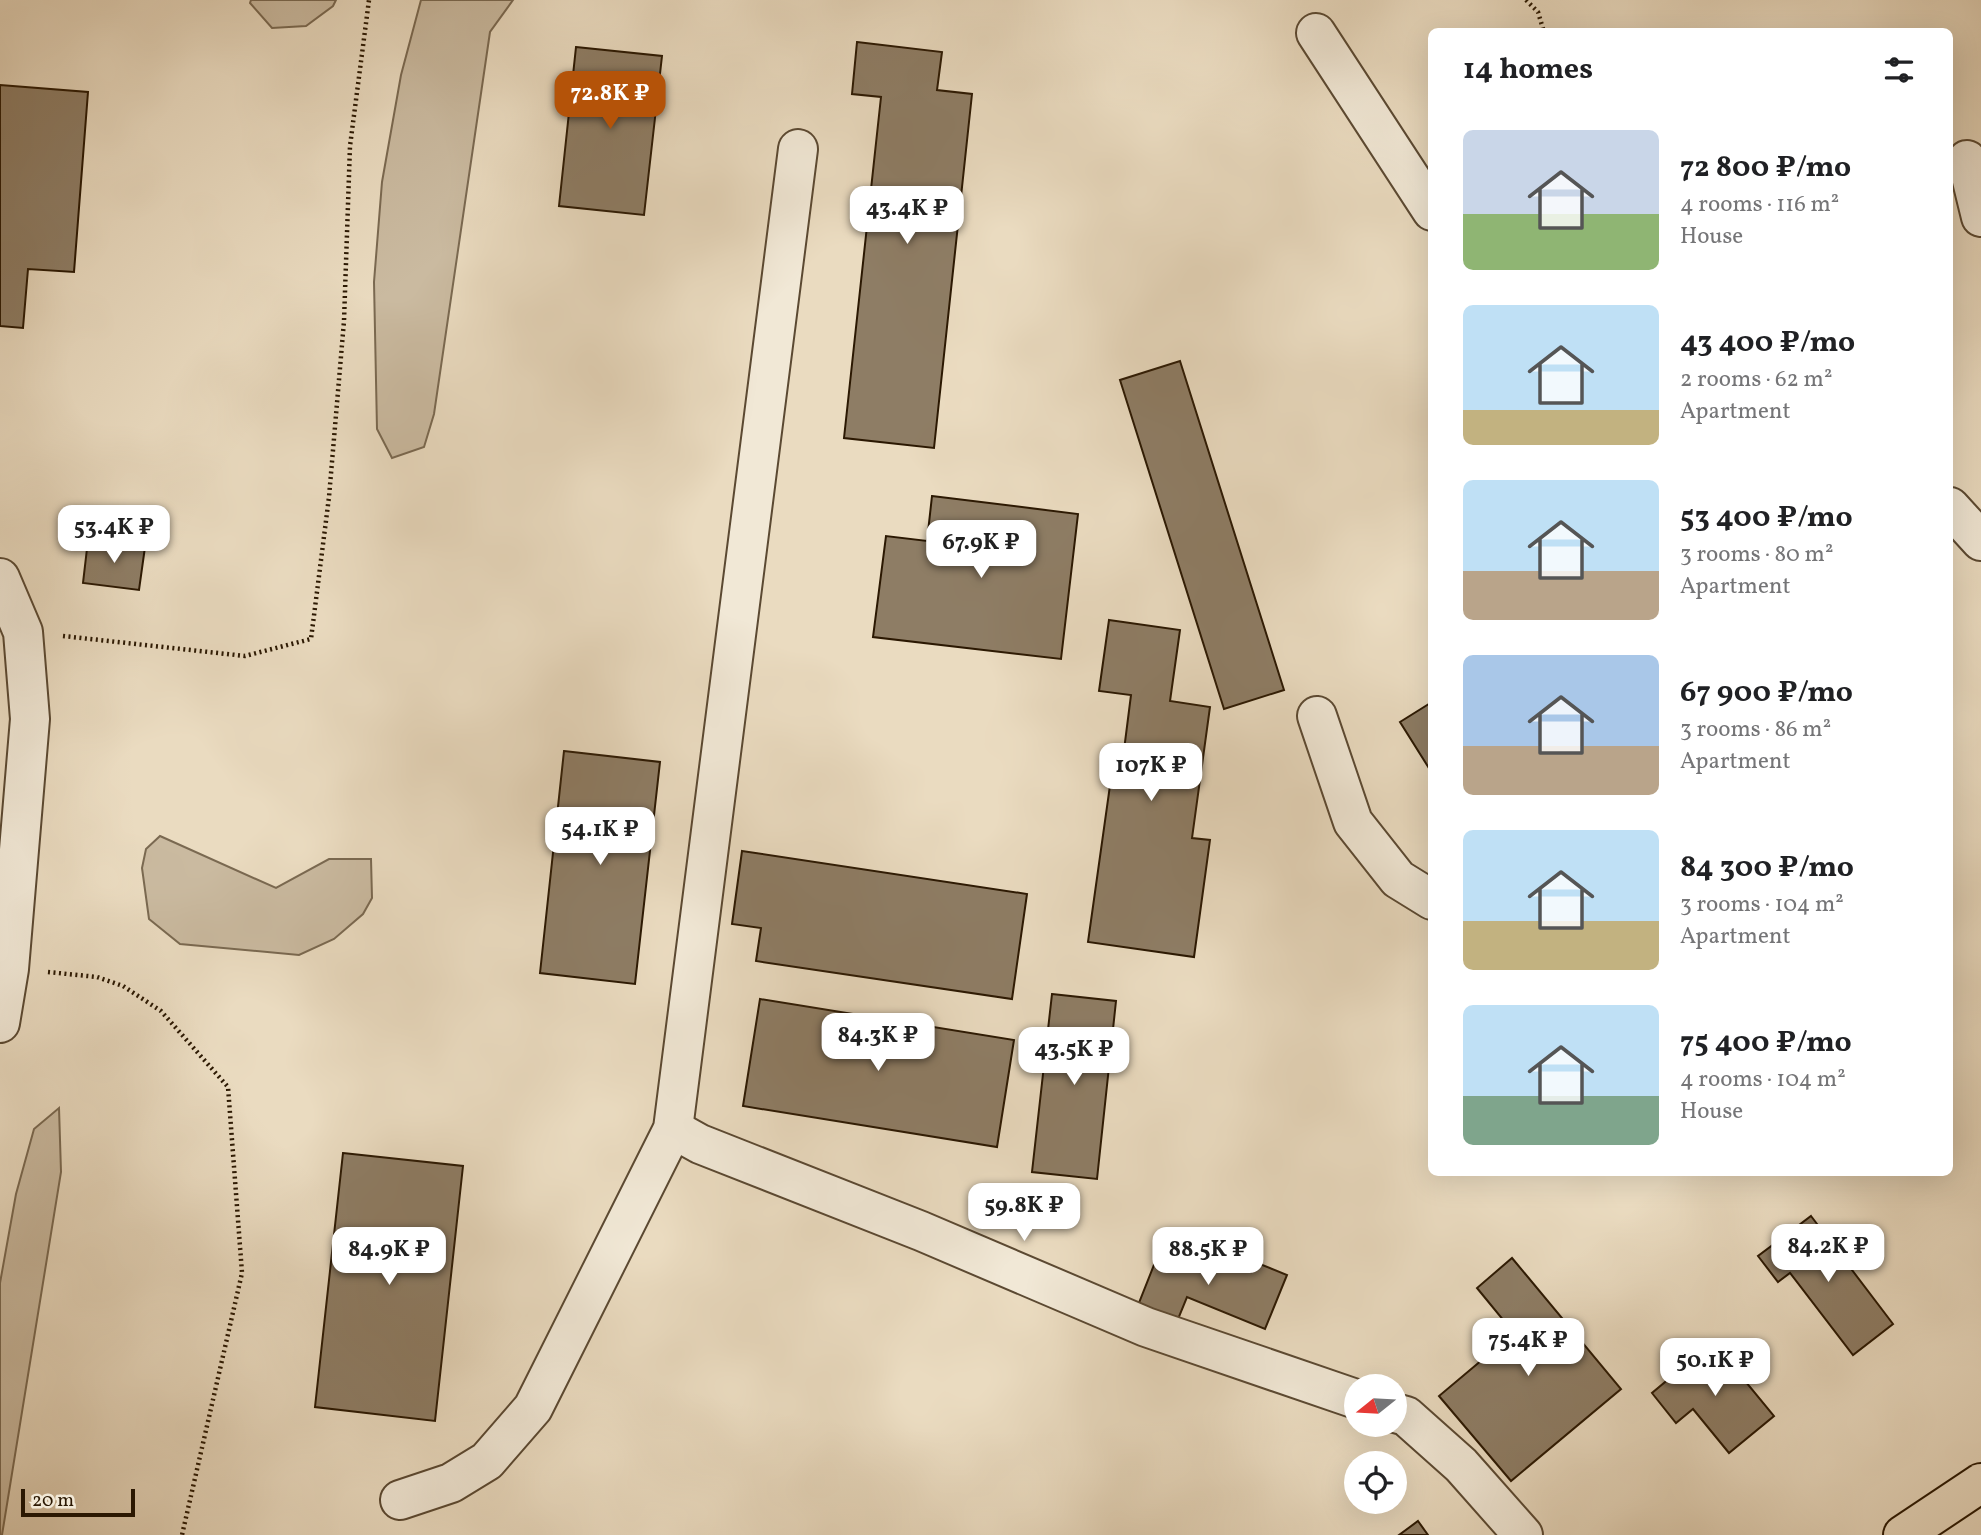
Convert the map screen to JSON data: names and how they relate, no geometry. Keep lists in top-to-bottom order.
{
  "scale_bar": "20 m",
  "north": "left",
  "page": {
    "heading": "14 homes",
    "price": [
      "72.8K ₽",
      "43.4K ₽",
      "53.4K ₽",
      "67.9K ₽",
      "107K ₽",
      "54.1K ₽",
      "84.3K ₽",
      "43.5K ₽",
      "59.8K ₽",
      "84.2K ₽",
      "84.9K ₽",
      "88.5K ₽",
      "75.4K ₽",
      "50.1K ₽"
    ],
    "list": [
      {
        "name": "72 800 ₽/mo",
        "note": "4 rooms · 116 m² · House"
      },
      {
        "name": "43 400 ₽/mo",
        "note": "2 rooms · 62 m² · Apartment"
      },
      {
        "name": "53 400 ₽/mo",
        "note": "3 rooms · 80 m² · Apartment"
      },
      {
        "name": "67 900 ₽/mo",
        "note": "3 rooms · 86 m² · Apartment"
      },
      {
        "name": "84 300 ₽/mo",
        "note": "3 rooms · 104 m² · Apartment"
      },
      {
        "name": "75 400 ₽/mo",
        "note": "4 rooms · 104 m² · House"
      }
    ],
    "scale": "20 m"
  }
}
